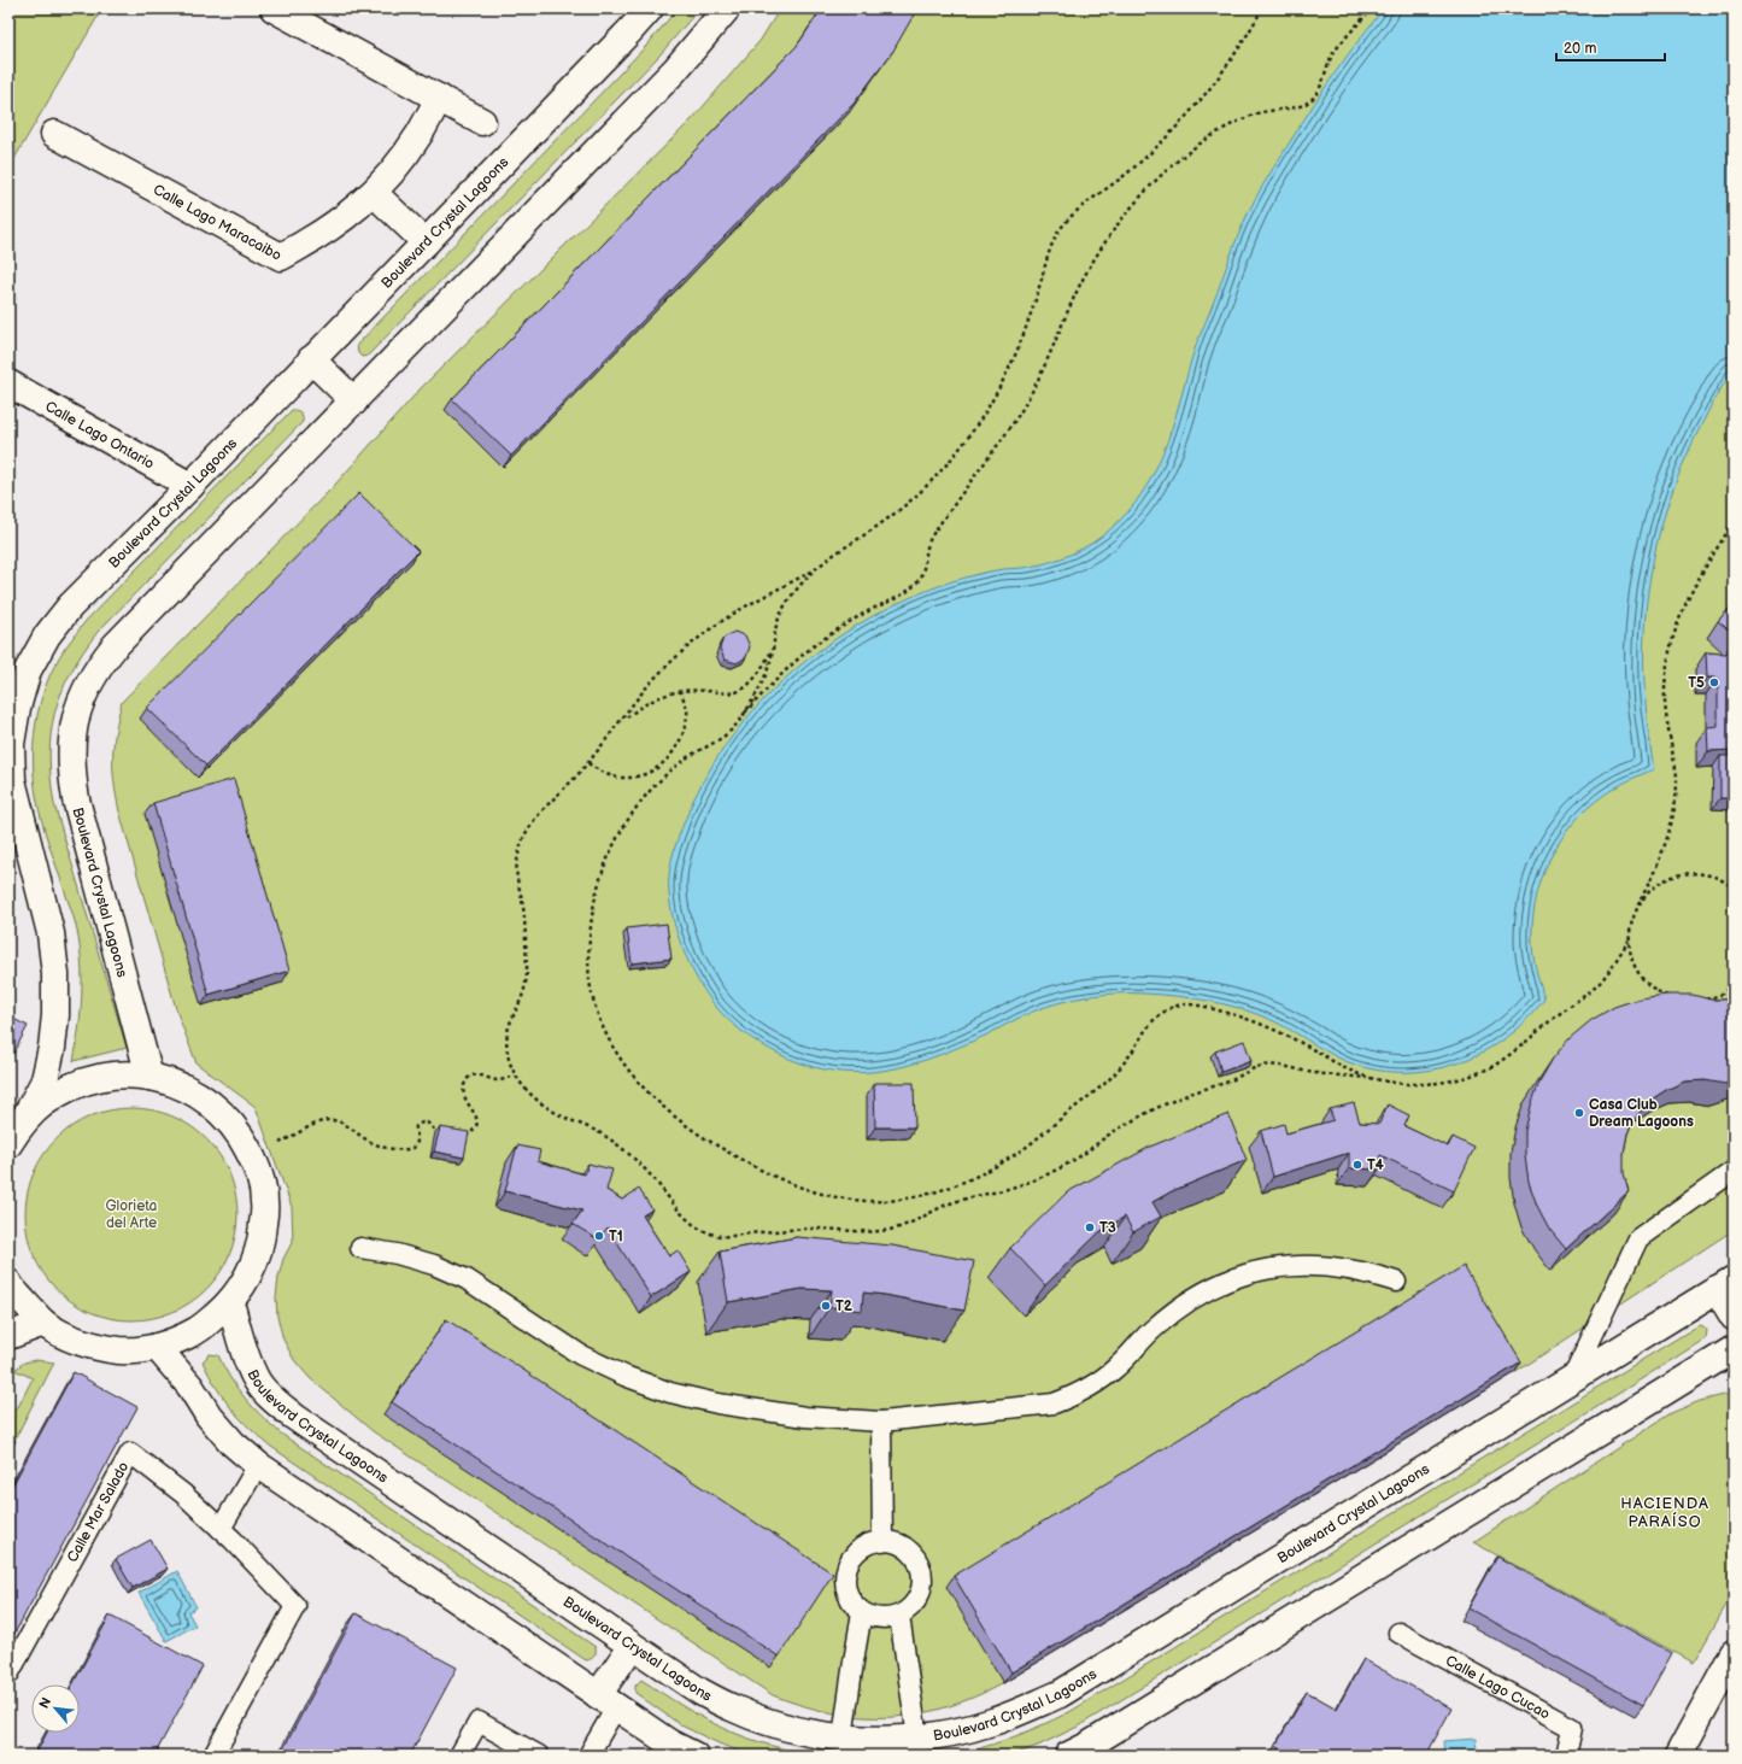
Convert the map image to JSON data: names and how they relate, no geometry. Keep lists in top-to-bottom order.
{
  "streets": {
    "street": ["Calle Lago Maracaibo", "Boulevard Crystal Lagoons", "Calle Lago Ontario"],
    "lane": ["Calle Mar Salado", "Calle Lago Cucao"]
  },
  "crossings": [
    ["Boulevard Crystal Lagoons", "Calle Lago Ontario"]
  ],
  "districts": ["HACIENDA PARAÍSO"],
  "parks": ["Glorieta del Arte"],
  "places": [
    "T5",
    "Casa Club Dream Lagoons",
    "T4",
    "T3",
    "T1",
    "T2"
  ],
  "scale_bar": "20 m",
  "north": "top left"
}
